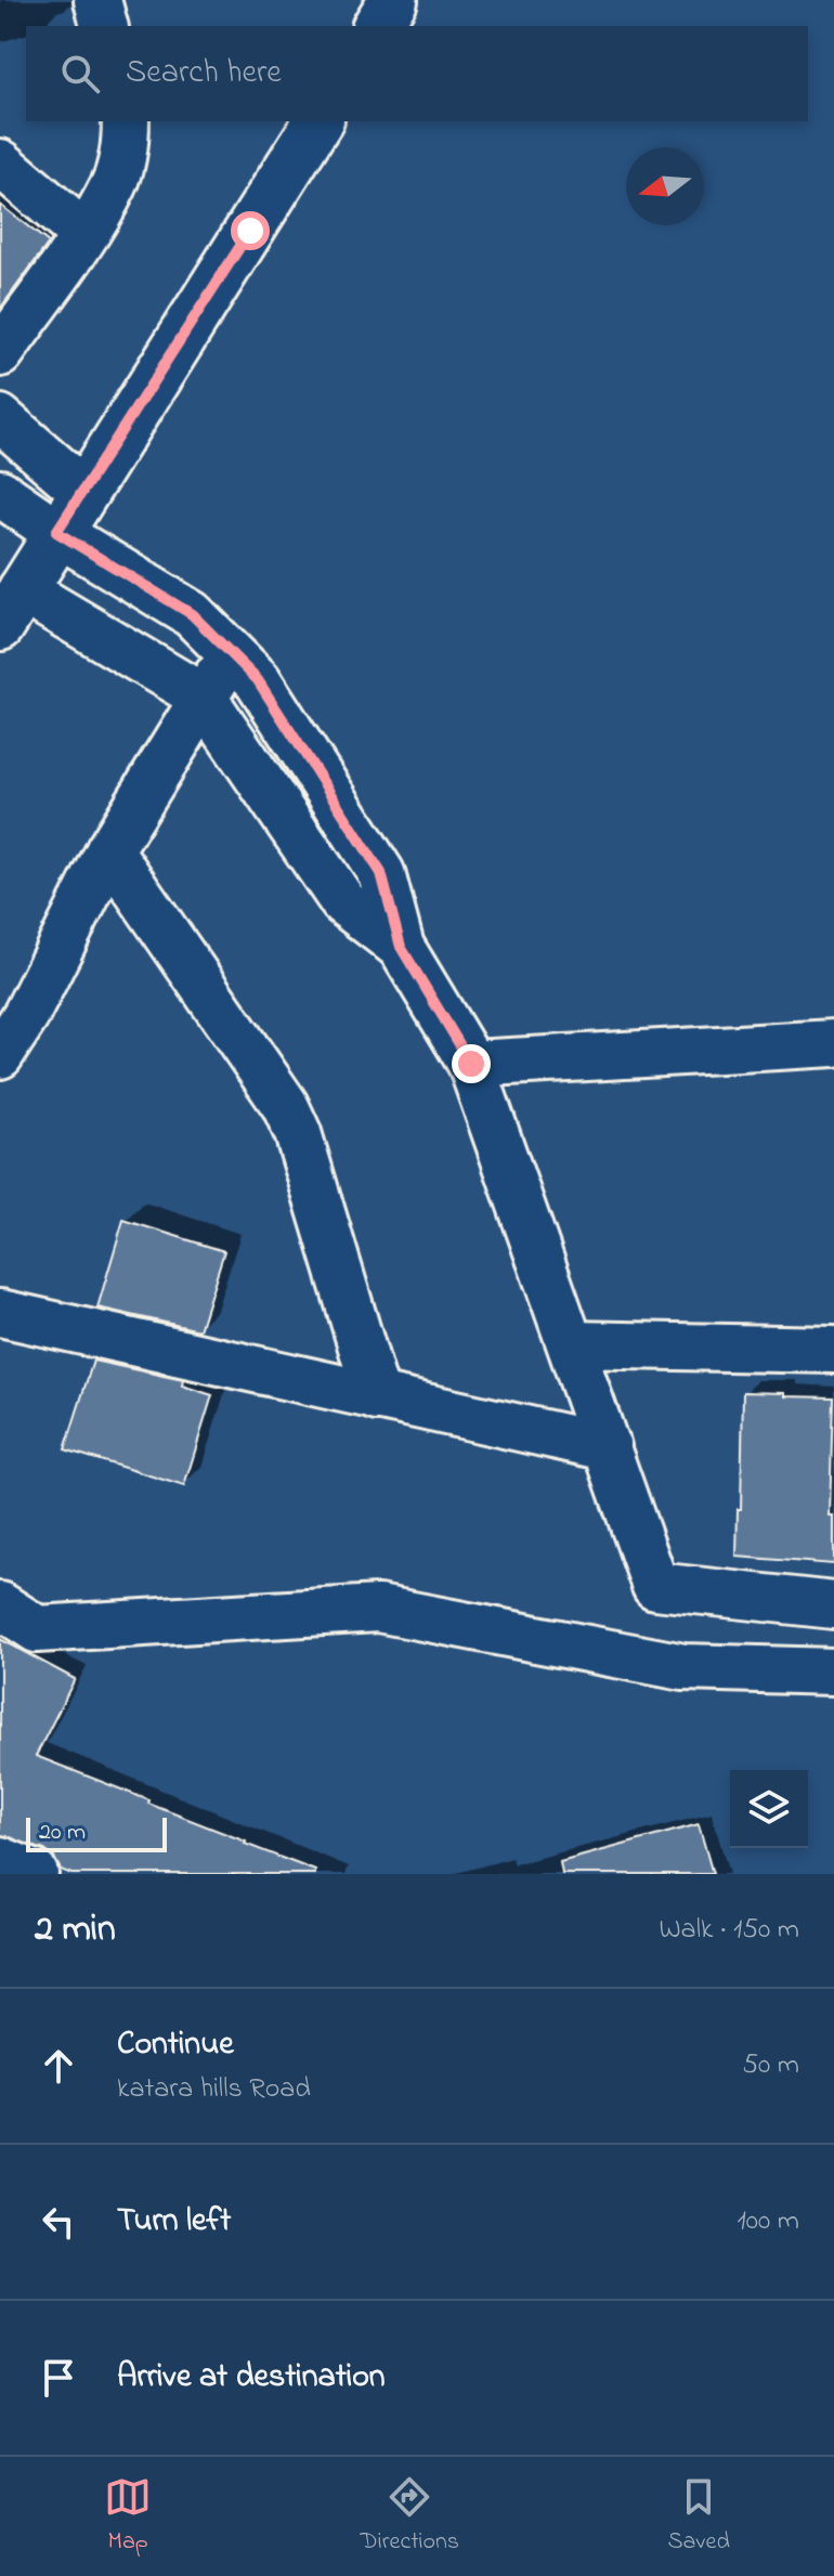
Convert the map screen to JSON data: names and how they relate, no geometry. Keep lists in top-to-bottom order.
{
  "scale_bar": "20 m",
  "north": "left",
  "page": {
    "search": "Search here",
    "scale": "20 m",
    "heading": ["2 min", "Walk · 150 m"],
    "list": [
      ["Continue", "katara hills Road", "50 m"],
      ["Turn left", "100 m"],
      "Arrive at destination"
    ],
    "nav": ["Map", "Directions", "Saved"]
  }
}
